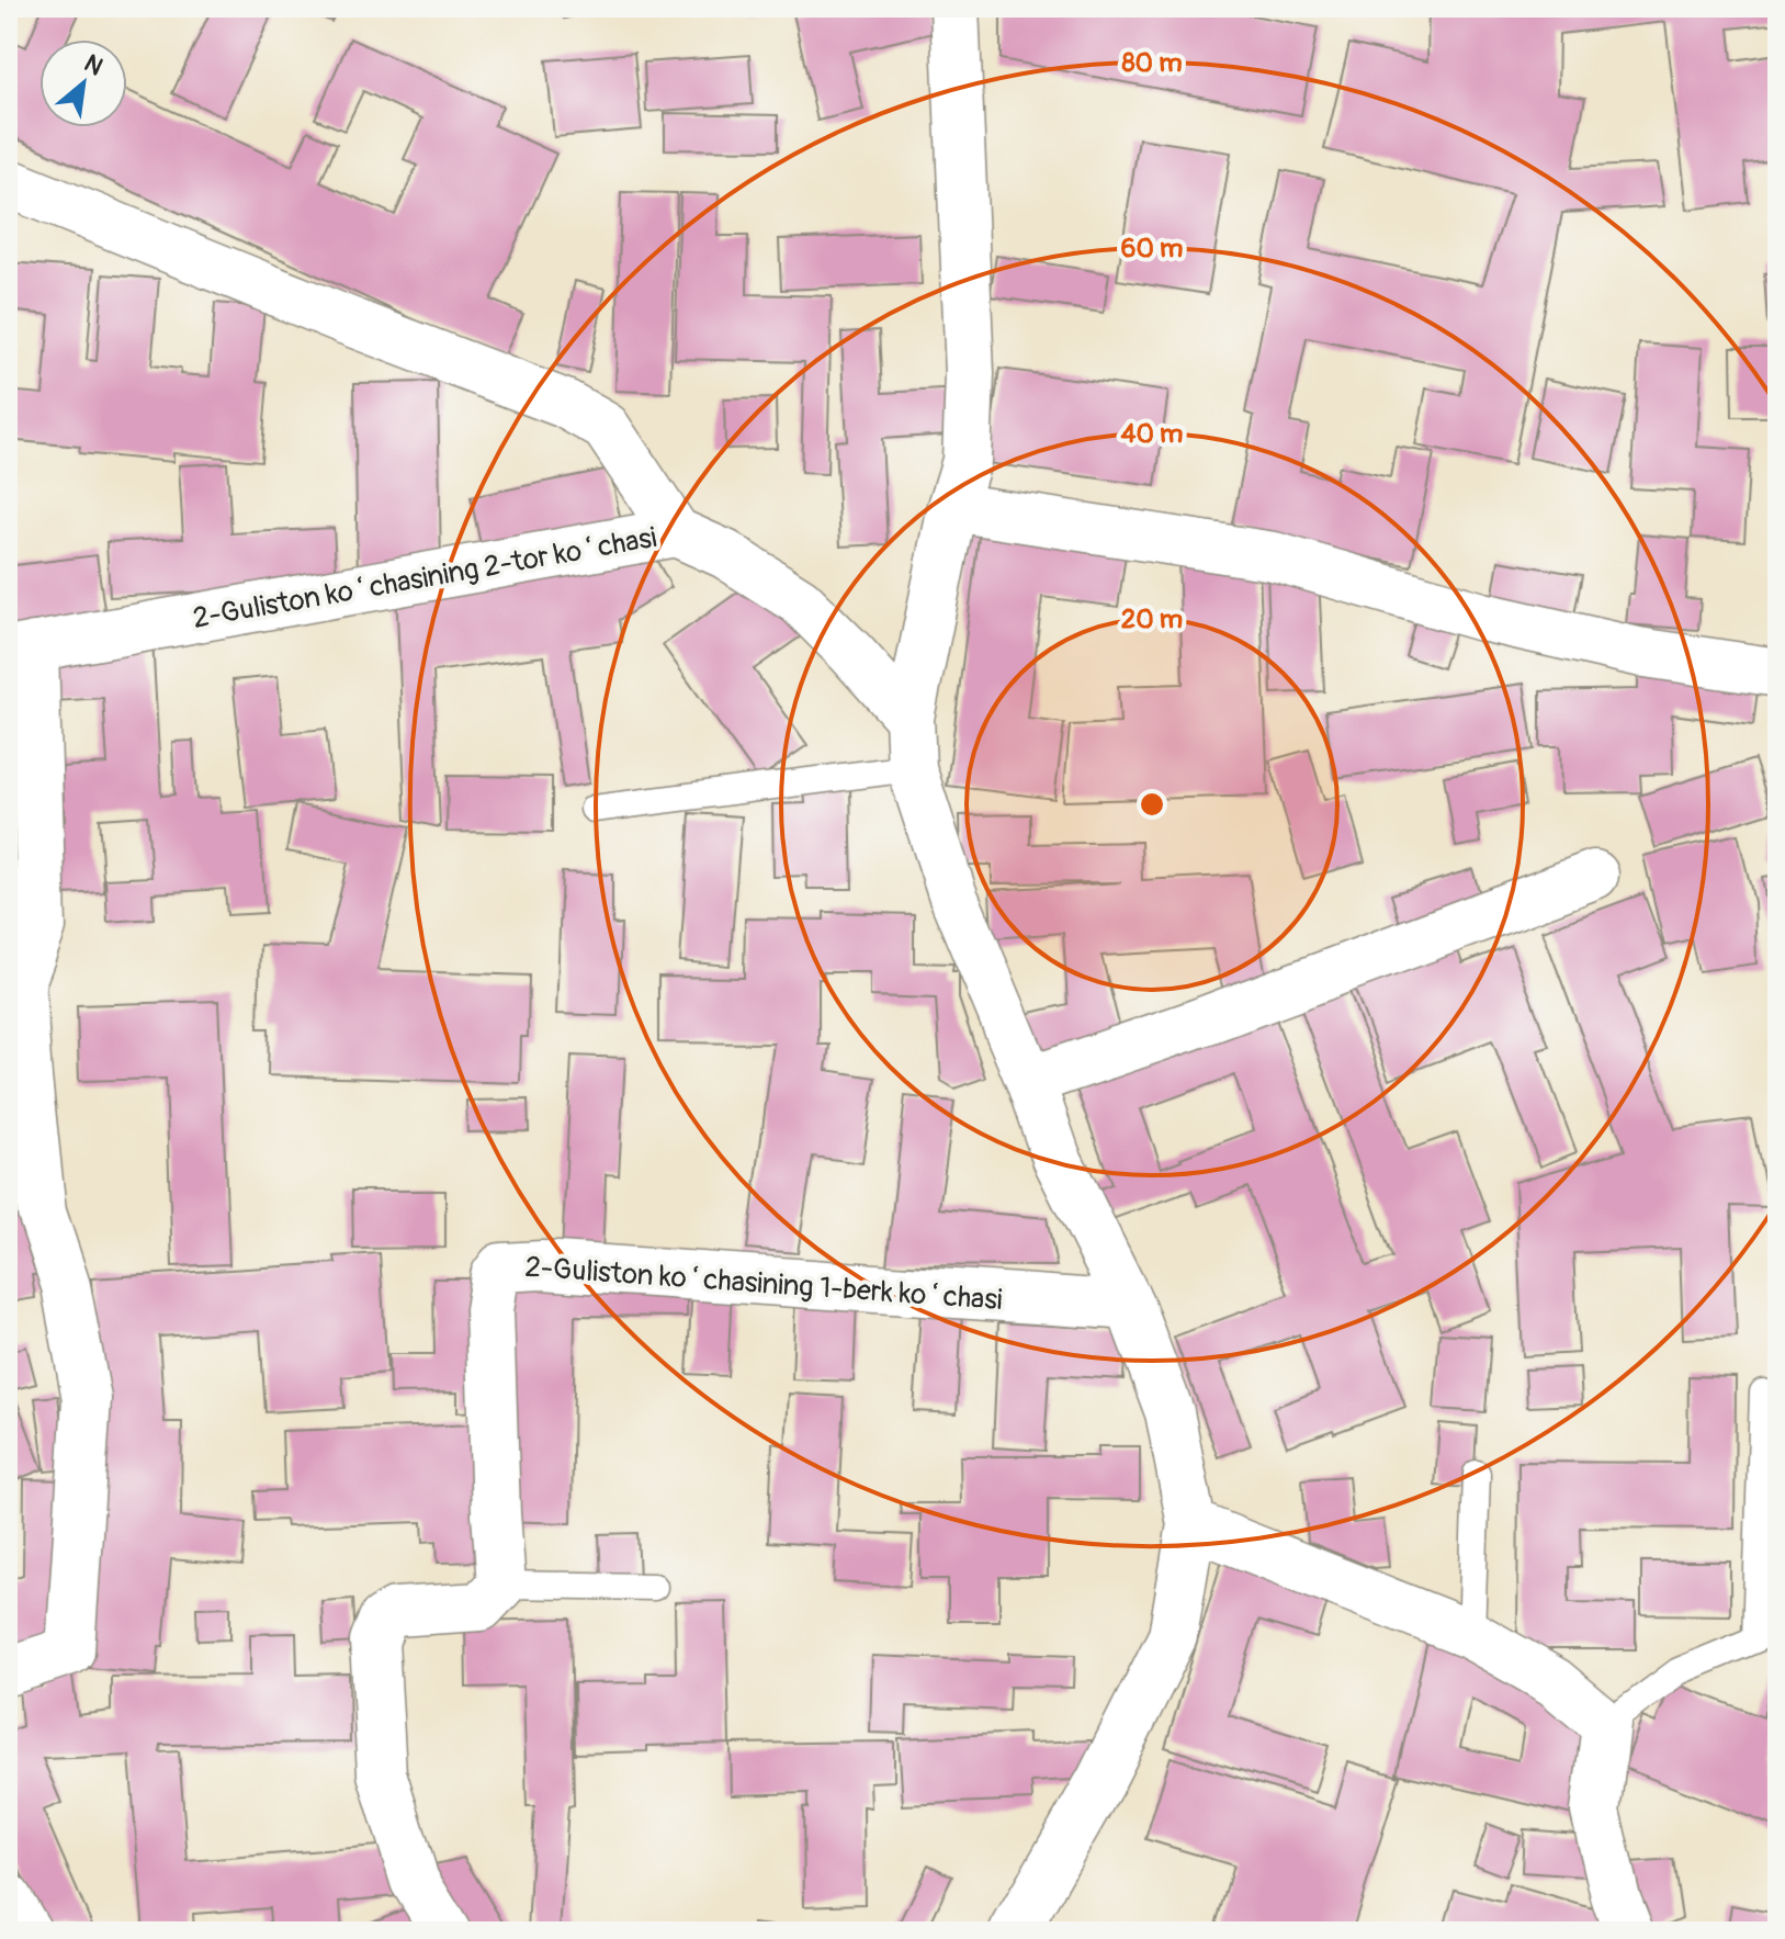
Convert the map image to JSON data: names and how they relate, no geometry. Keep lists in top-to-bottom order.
{
  "streets": {
    "street": ["2-Guliston koʻchasining 2-tor koʻchasi", "2-Guliston koʻchasining 1-berk koʻchasi"]
  },
  "north": "top right",
  "rings": [
    "80 m",
    "60 m",
    "40 m",
    "20 m"
  ]
}
